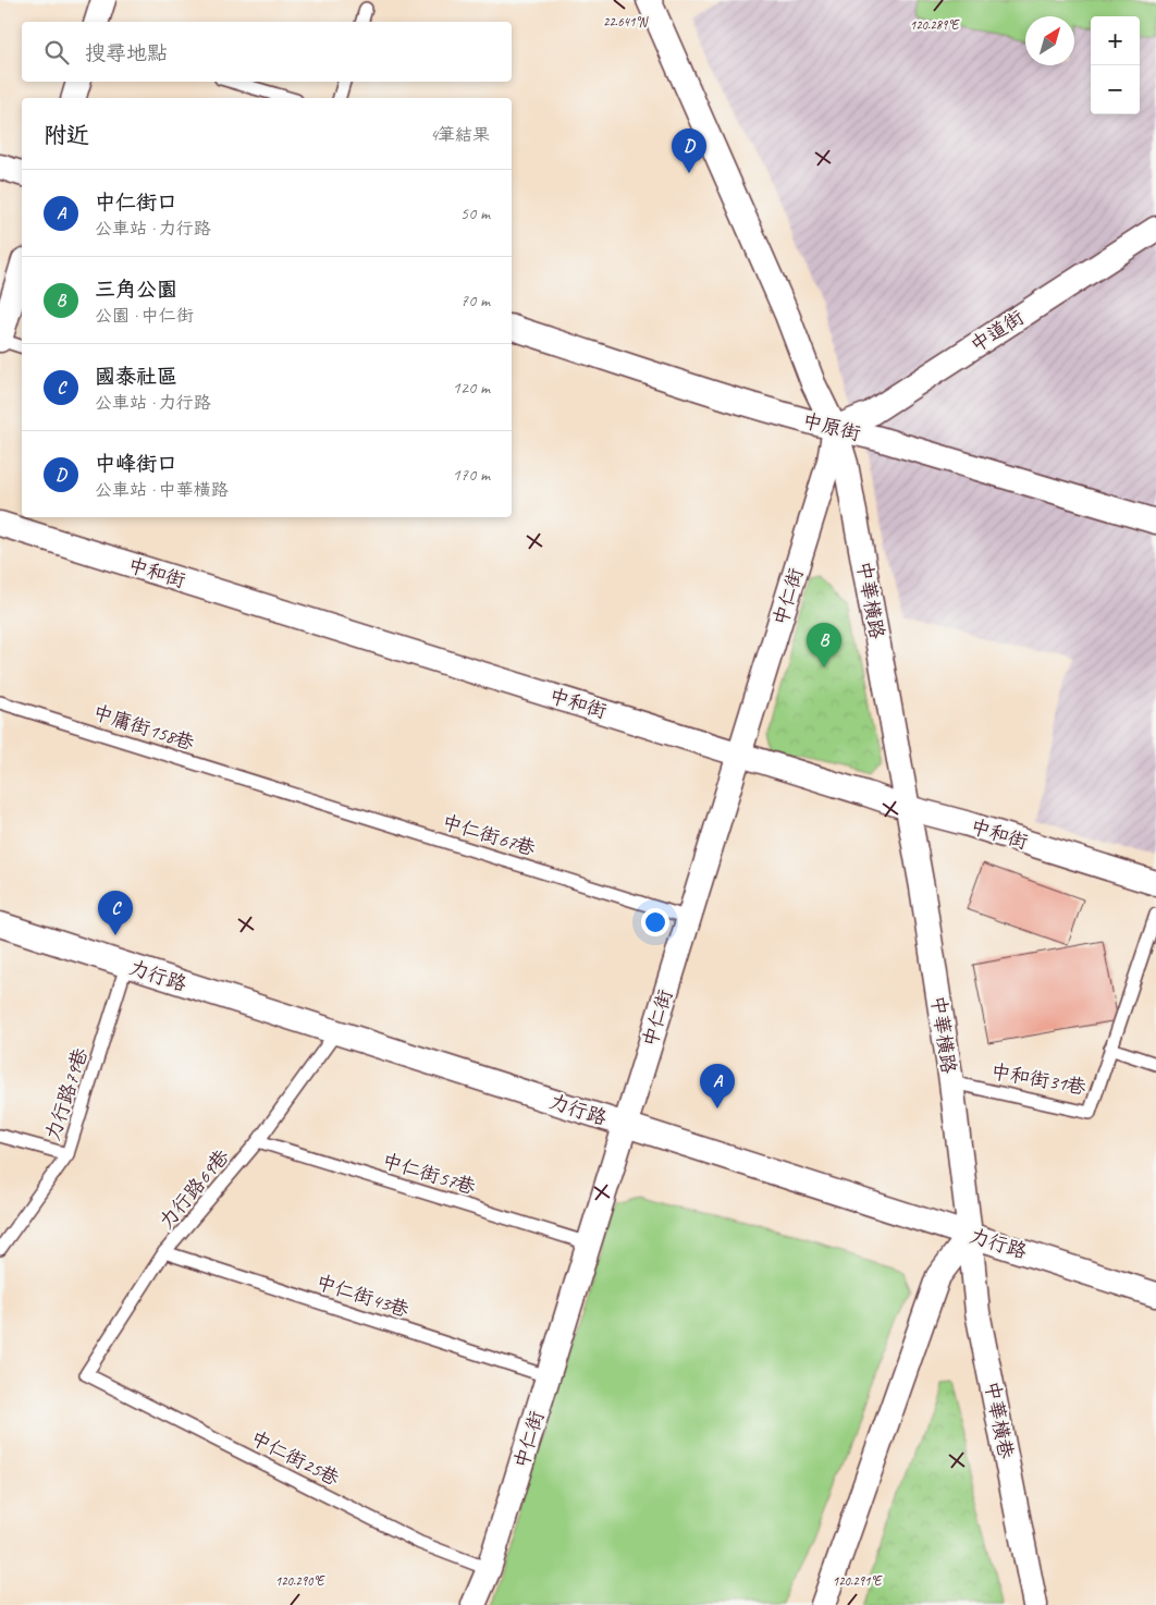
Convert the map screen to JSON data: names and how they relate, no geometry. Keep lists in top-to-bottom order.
{
  "streets": {
    "street": [
      "中道街",
      "中原街",
      "中和街",
      "中仁街",
      "中華橫路",
      "力行路",
      "中華橫巷"
    ],
    "lane": [
      "中庸街158巷",
      "中仁街67巷",
      "中和街31巷",
      "力行路79巷",
      "中仁街57巷",
      "力行路69巷",
      "中仁街43巷",
      "中仁街25巷"
    ]
  },
  "crossings": [
    ["中道街", "中原街"],
    ["中道街", "中仁街"],
    ["中道街", "中華橫路"],
    ["中原街", "中仁街"],
    ["中原街", "中華橫路"],
    ["中和街", "中仁街"],
    ["中和街", "中華橫路"],
    ["中仁街", "中華橫路"],
    ["中仁街", "中仁街67巷"],
    ["中仁街", "力行路"],
    ["中仁街", "中仁街57巷"],
    ["中仁街", "中仁街43巷"],
    ["中仁街", "中仁街25巷"],
    ["中華橫路", "力行路"],
    ["中華橫路", "中和街31巷"],
    ["中華橫路", "中華橫巷"],
    ["中庸街158巷", "中仁街67巷"],
    ["力行路", "力行路79巷"],
    ["力行路", "力行路69巷"],
    ["力行路", "中華橫巷"],
    ["中仁街57巷", "力行路69巷"],
    ["力行路69巷", "中仁街43巷"],
    ["力行路69巷", "中仁街25巷"]
  ],
  "north": "top right",
  "page": {
    "map_buttons": ["+", "−"],
    "search": "搜尋地點",
    "heading": ["附近", "4筆結果"],
    "pins": [
      "D",
      "B",
      "C",
      "A"
    ],
    "list": [
      {
        "mark": "A",
        "name": "中仁街口",
        "note": "公車站 · 力行路",
        "value": "50 m"
      },
      {
        "mark": "B",
        "name": "三角公園",
        "note": "公園 · 中仁街",
        "value": "70 m"
      },
      {
        "mark": "C",
        "name": "國泰社區",
        "note": "公車站 · 力行路",
        "value": "120 m"
      },
      {
        "mark": "D",
        "name": "中峰街口",
        "note": "公車站 · 中華橫路",
        "value": "170 m"
      }
    ]
  },
  "coordinates": [
    "22.641°N",
    "120.289°E",
    "120.290°E",
    "120.291°E"
  ]
}
